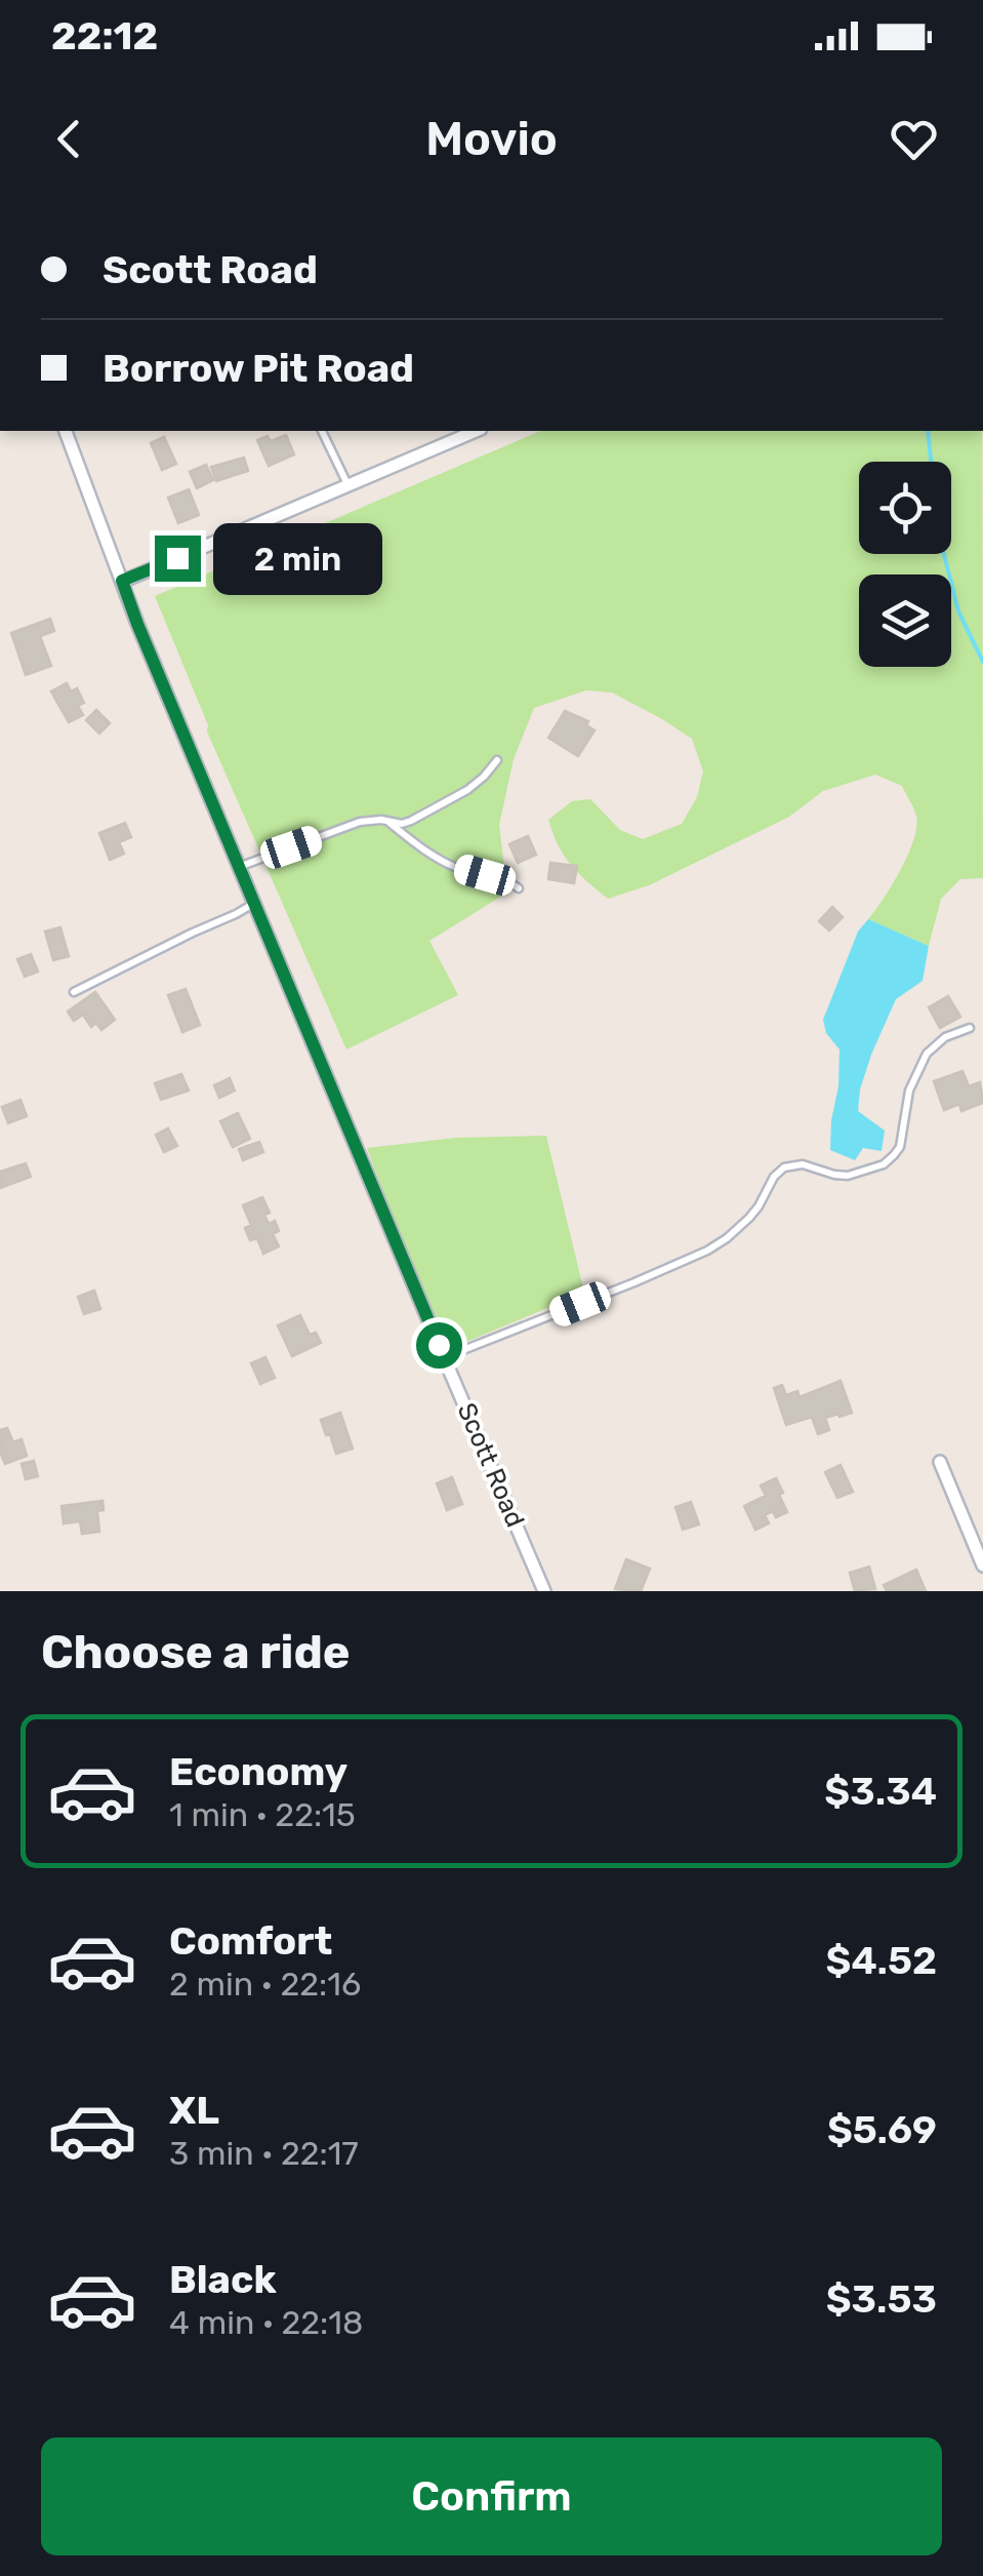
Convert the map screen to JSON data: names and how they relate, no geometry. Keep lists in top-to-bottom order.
{
  "streets": {
    "street": ["Scott Road"]
  },
  "page": {
    "status": "22:12",
    "header": "Movio",
    "banner": ["Scott Road", "Borrow Pit Road"],
    "bubble": "2 min",
    "heading": "Choose a ride",
    "list": [
      {
        "name": "Economy",
        "note": "1 min · 22:15",
        "value": "$3.34"
      },
      {
        "name": "Comfort",
        "note": "2 min · 22:16",
        "value": "$4.52"
      },
      {
        "name": "XL",
        "note": "3 min · 22:17",
        "value": "$5.69"
      },
      {
        "name": "Black",
        "note": "4 min · 22:18",
        "value": "$3.53"
      }
    ],
    "buttons": "Confirm"
  }
}
